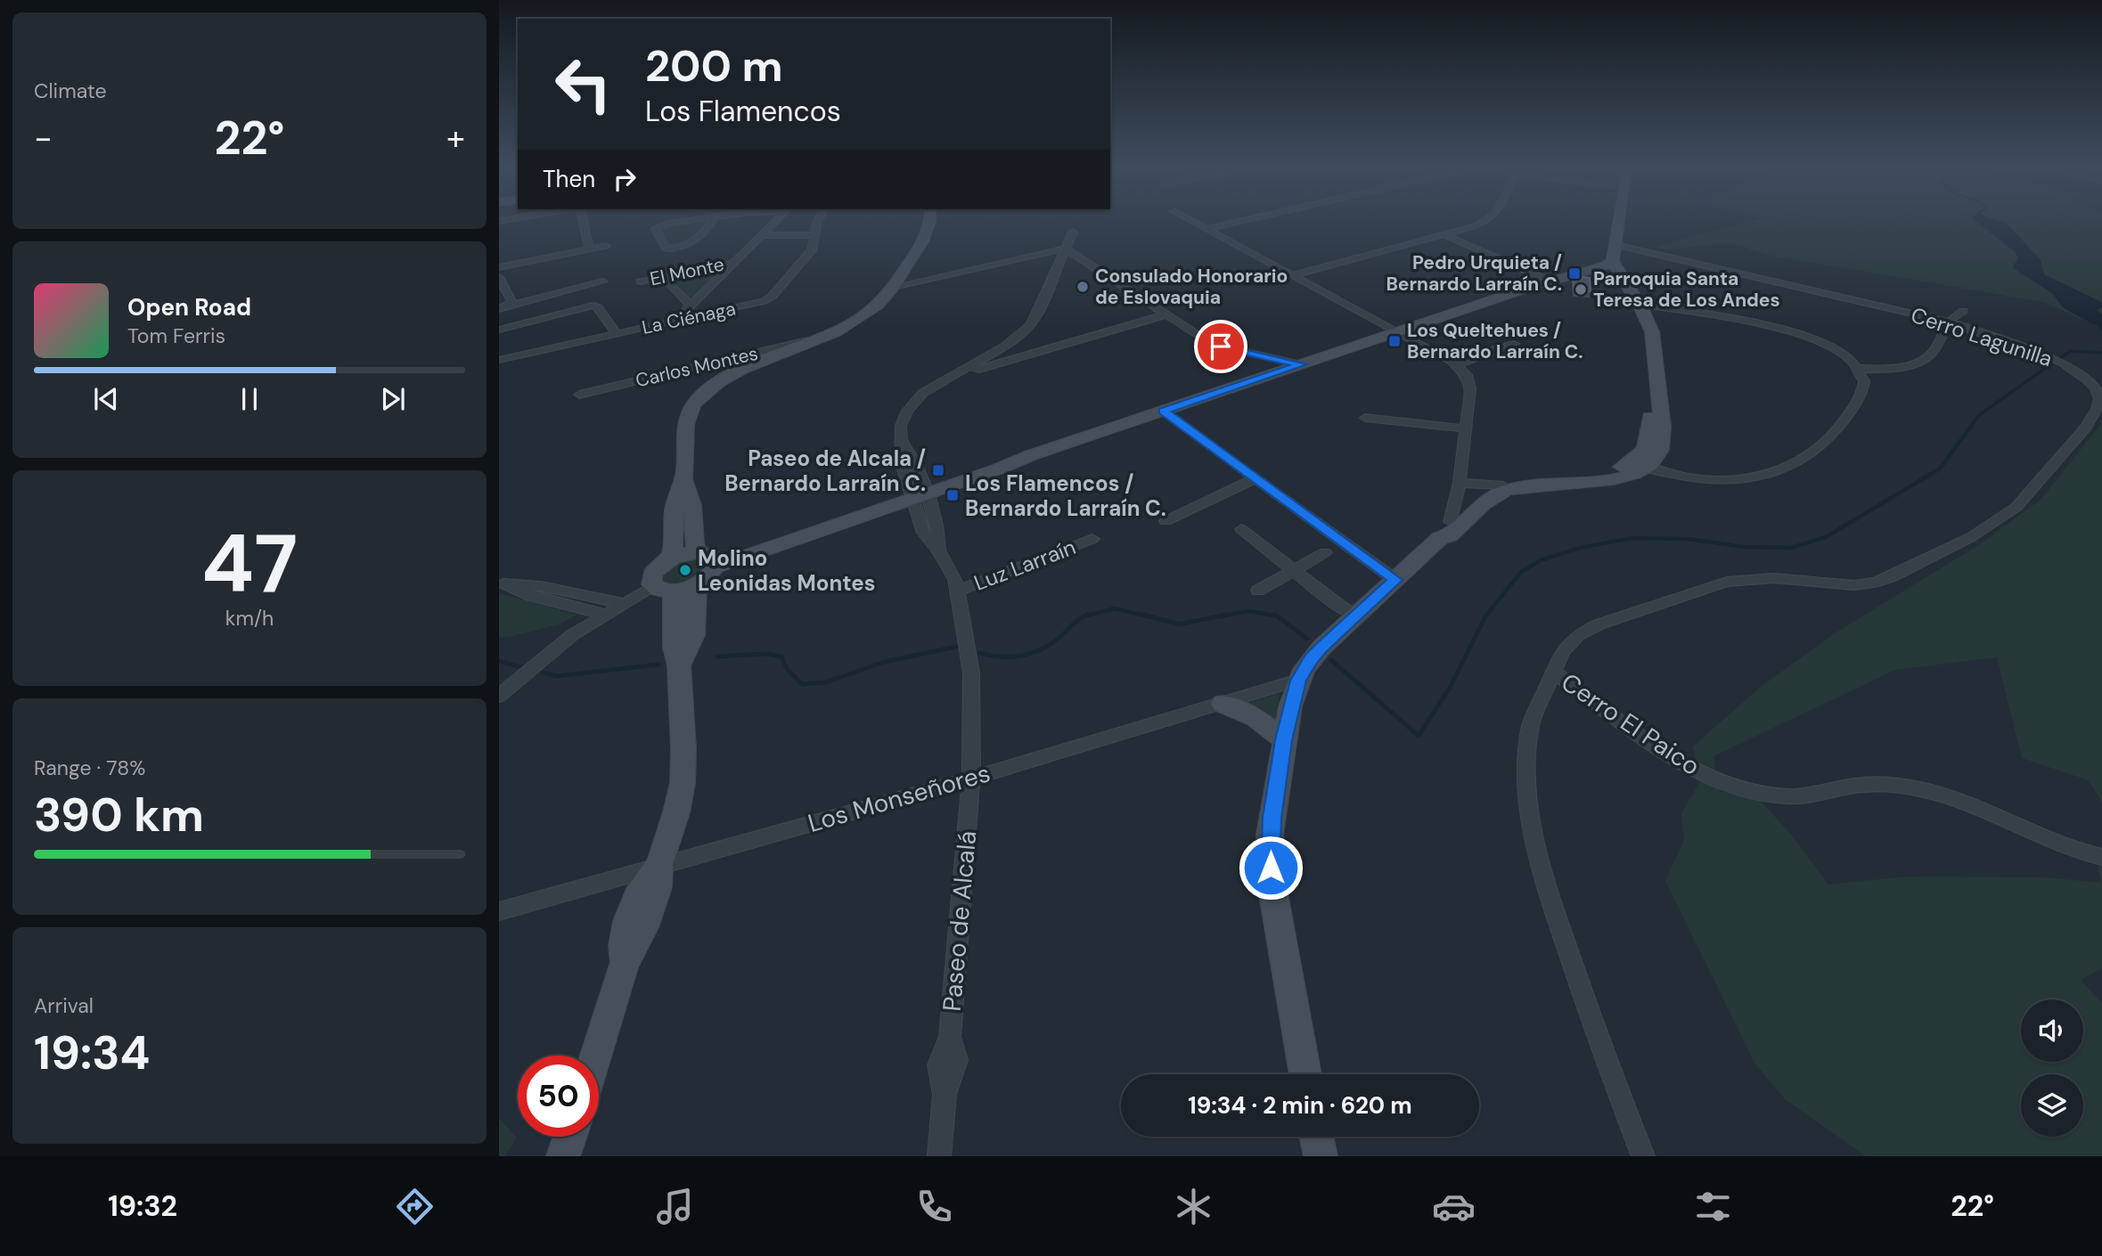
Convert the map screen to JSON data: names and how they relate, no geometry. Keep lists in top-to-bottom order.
{
  "streets": {
    "street": [
      "El Monte",
      "La Ciénaga",
      "Cerro Lagunilla",
      "Carlos Montes",
      "Luz Larraín",
      "Cerro El Paico",
      "Los Monseñores",
      "Paseo de Alcalá"
    ]
  },
  "crossings": [
    ["Cerro Lagunilla", "Cerro El Paico"],
    ["Luz Larraín", "Paseo de Alcalá"],
    ["Los Monseñores", "Paseo de Alcalá"]
  ],
  "places": {
    "transit": [
      "Pedro Urquieta / Bernardo Larraín C.",
      "Los Queltehues / Bernardo Larraín C.",
      "Paseo de Alcala / Bernardo Larraín C.",
      "Los Flamencos / Bernardo Larraín C."
    ],
    "other": ["Consulado Honorario de Eslovaquia", "Parroquia Santa Teresa de Los Andes", "Molino Leonidas Montes"]
  },
  "page": {
    "tile": [
      "Climate",
      ["47", "km/h"],
      ["Range · 78%", "390 km"],
      ["Arrival", "19:34"]
    ],
    "turn": ["200 m", "Los Flamencos"],
    "heat": ["−", "22°", "+"],
    "then": "Then",
    "song": ["Open Road", "Tom Ferris"],
    "limit": "50",
    "trip": "19:34 · 2 min · 620 m",
    "tabs": ["19:32", "22°"]
  }
}
